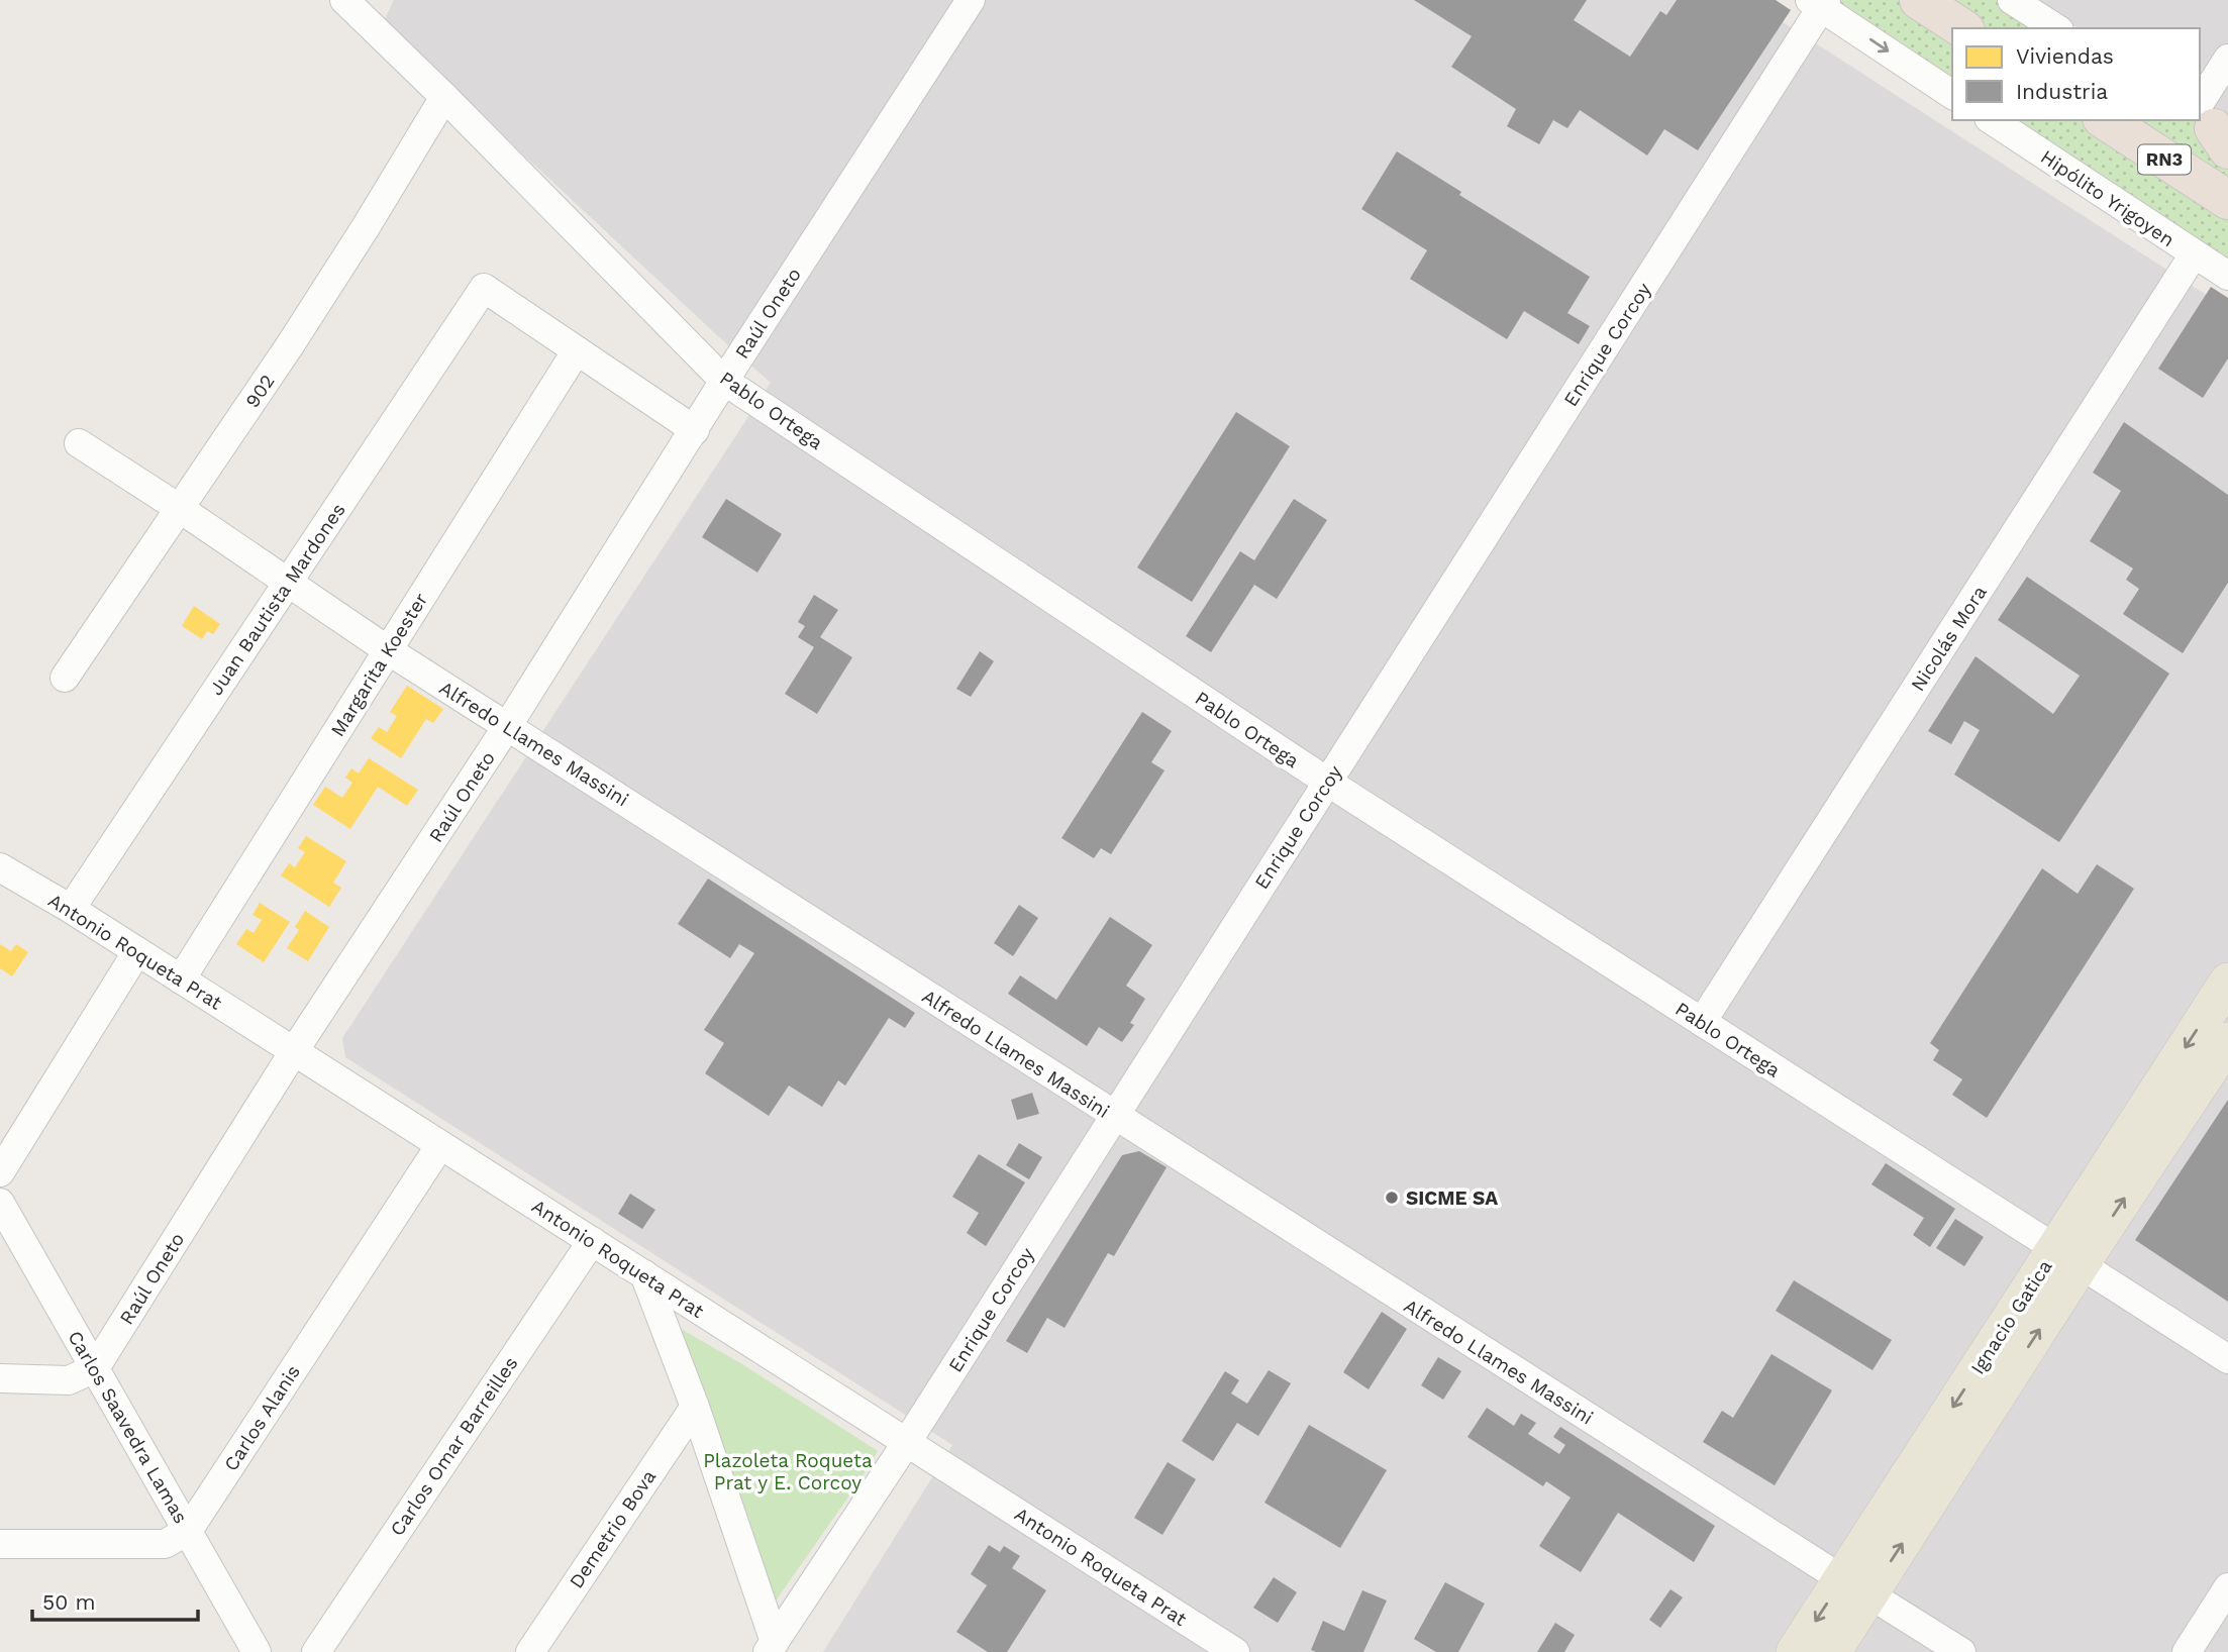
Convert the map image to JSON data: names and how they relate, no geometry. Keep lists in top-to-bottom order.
{
  "streets": {
    "highway": ["RN3"],
    "main road": ["Ignacio Gatica"],
    "street": [
      "Hipólito Yrigoyen",
      "Raúl Oneto",
      "Enrique Corcoy",
      "902",
      "Pablo Ortega",
      "Juan Bautista Mardones",
      "Nicolás Mora",
      "Margarita Koester",
      "Alfredo Llames Massini",
      "Antonio Roqueta Prat",
      "Carlos Alanis",
      "Carlos Saavedra Lamas",
      "Carlos Omar Barreilles",
      "Demetrio Bova"
    ]
  },
  "crossings": [
    ["Hipólito Yrigoyen", "Nicolás Mora"],
    ["Raúl Oneto", "Pablo Ortega"],
    ["Raúl Oneto", "Alfredo Llames Massini"],
    ["Raúl Oneto", "Antonio Roqueta Prat"],
    ["Raúl Oneto", "Carlos Saavedra Lamas"],
    ["Enrique Corcoy", "Pablo Ortega"],
    ["Enrique Corcoy", "Alfredo Llames Massini"],
    ["Enrique Corcoy", "Antonio Roqueta Prat"],
    ["902", "Pablo Ortega"],
    ["902", "Alfredo Llames Massini"],
    ["Pablo Ortega", "Nicolás Mora"],
    ["Pablo Ortega", "Ignacio Gatica"],
    ["Juan Bautista Mardones", "Margarita Koester"],
    ["Juan Bautista Mardones", "Alfredo Llames Massini"],
    ["Juan Bautista Mardones", "Antonio Roqueta Prat"],
    ["Margarita Koester", "Alfredo Llames Massini"],
    ["Margarita Koester", "Antonio Roqueta Prat"],
    ["Alfredo Llames Massini", "Ignacio Gatica"],
    ["Antonio Roqueta Prat", "Carlos Alanis"],
    ["Antonio Roqueta Prat", "Carlos Omar Barreilles"],
    ["Carlos Alanis", "Carlos Saavedra Lamas"]
  ],
  "parks": ["Plazoleta Roqueta Prat y E. Corcoy"],
  "places": ["SICME SA"],
  "legend": ["Viviendas", "Industria"],
  "scale_bar": "50 m"
}
